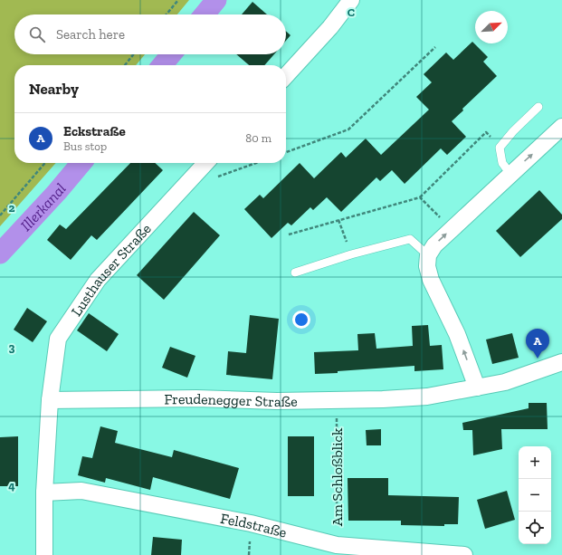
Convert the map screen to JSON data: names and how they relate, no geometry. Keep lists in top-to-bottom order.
{
  "streets": {
    "street": ["Lusthauser Straße", "Freudenegger Straße", "Feldstraße"],
    "path": ["Am Schloßblick"]
  },
  "crossings": [
    ["Lusthauser Straße", "Freudenegger Straße"],
    ["Freudenegger Straße", "Am Schloßblick"],
    ["Am Schloßblick", "Feldstraße"]
  ],
  "water": ["Illerkanal"],
  "north": "top right",
  "page": {
    "search": "Search here",
    "heading": "Nearby",
    "list": [
      {
        "mark": "A",
        "name": "Eckstraße",
        "note": "Bus stop",
        "value": "80 m"
      }
    ],
    "pins": "A",
    "map_buttons": ["+", "−"]
  },
  "grid": {
    "columns": ["C"],
    "rows": ["2", "3", "4"]
  }
}
